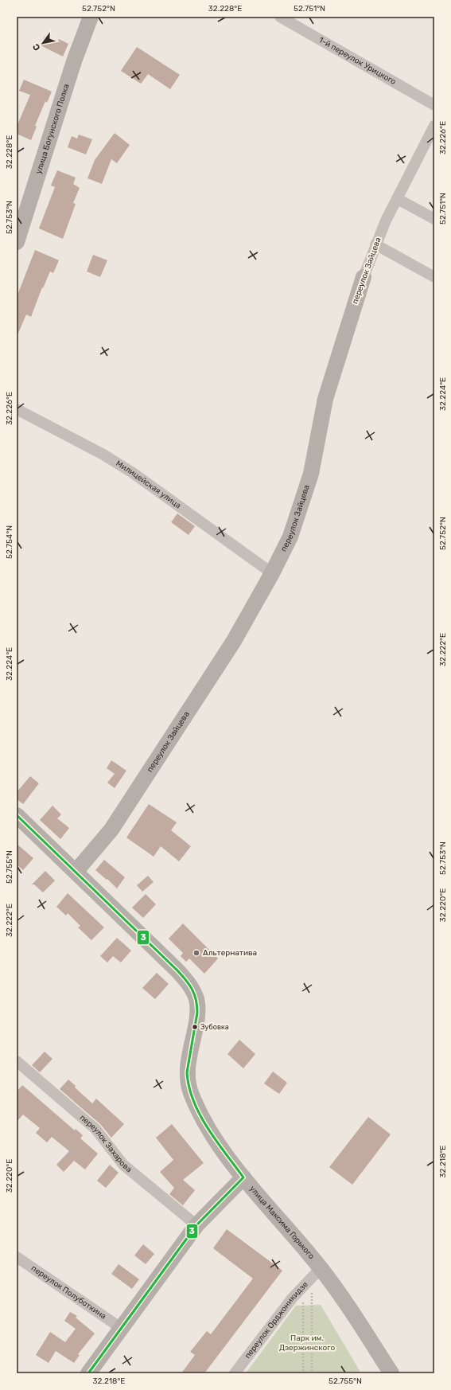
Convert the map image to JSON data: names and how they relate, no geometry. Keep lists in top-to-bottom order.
{
  "streets": {
    "main road": ["улица Богунского Полка", "переулок Зайцева", "улица Максима Горького"],
    "street": [
      "1-й переулок Урицкого",
      "Милицейская улица",
      "переулок Захарова",
      "переулок Полуботкина",
      "переулок Орджоникидзе"
    ]
  },
  "crossings": [
    ["переулок Зайцева", "Милицейская улица"],
    ["переулок Зайцева", "улица Максима Горького"],
    ["улица Максима Горького", "переулок Орджоникидзе"]
  ],
  "parks": ["Парк им. Дзержинского"],
  "places": ["Альтернатива", "Зубовка"],
  "lines": ["transit line 3"],
  "north": "bottom left",
  "coordinates": [
    "52.752°N",
    "32.228°E",
    "52.751°N",
    "32.226°E",
    "52.753°N",
    "32.224°E",
    "52.754°N",
    "32.222°E",
    "52.755°N",
    "32.220°E",
    "32.218°E"
  ]
}
